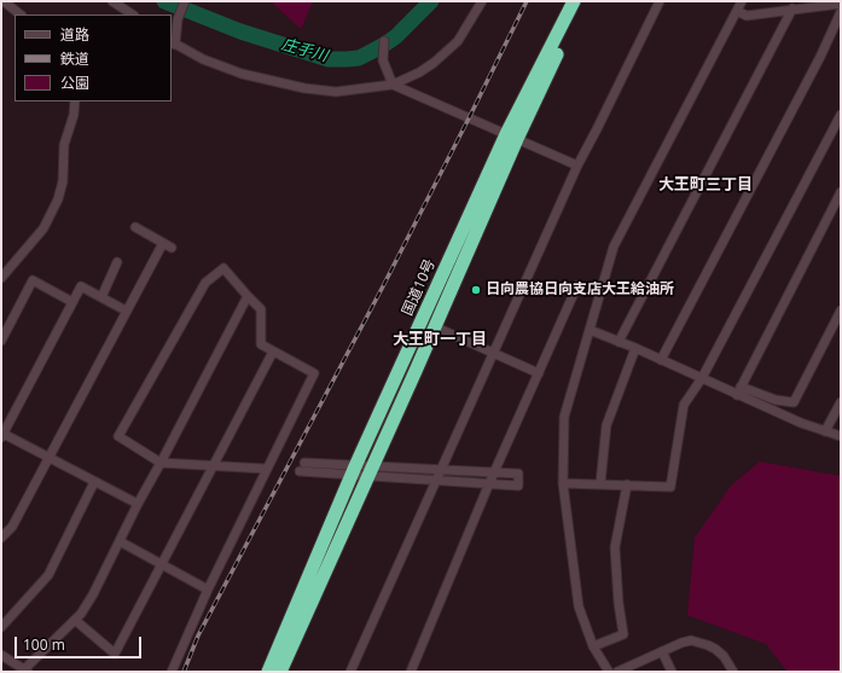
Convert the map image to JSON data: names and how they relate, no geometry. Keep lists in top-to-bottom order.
{
  "streets": {
    "highway": ["国道10号"]
  },
  "districts": ["大王町三丁目", "大王町一丁目"],
  "water": ["庄手川"],
  "places": ["日向農協日向支店大王給油所"],
  "legend": ["道路", "鉄道", "公園"],
  "scale_bar": "100 m"
}
